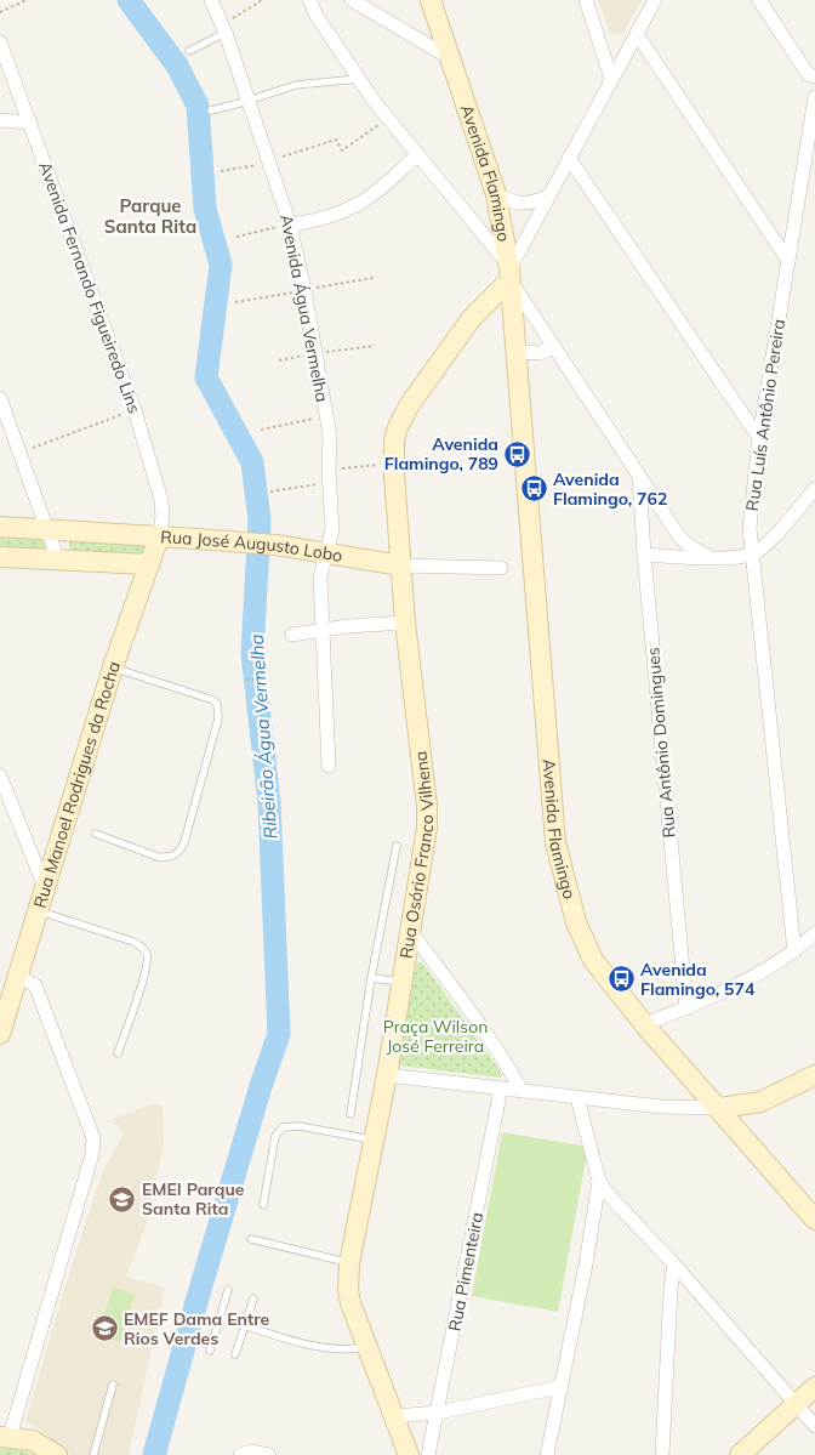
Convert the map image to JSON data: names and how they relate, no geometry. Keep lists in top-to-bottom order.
{
  "streets": {
    "street": [
      "Avenida Flamingo",
      "Avenida Fernando Figueiredo Lins",
      "Avenida Água Vermelha",
      "Rua Luís Antônio Pereira",
      "Rua José Augusto Lobo",
      "Rua Antônio Domingues",
      "Rua Manoel Rodrigues da Rocha",
      "Rua Osório Franco Vilhena",
      "Rua Pimenteira"
    ]
  },
  "crossings": [
    ["Avenida Flamingo", "Rua Osório Franco Vilhena"],
    ["Avenida Fernando Figueiredo Lins", "Rua José Augusto Lobo"],
    ["Avenida Fernando Figueiredo Lins", "Rua Manoel Rodrigues da Rocha"],
    ["Avenida Água Vermelha", "Rua José Augusto Lobo"],
    ["Rua José Augusto Lobo", "Rua Manoel Rodrigues da Rocha"],
    ["Rua José Augusto Lobo", "Rua Osório Franco Vilhena"]
  ],
  "districts": ["Parque Santa Rita"],
  "water": ["Ribeirão Água Vermelha"],
  "parks": ["Praça Wilson José Ferreira"],
  "places": {
    "bus stop": ["Avenida Flamingo, 789", "Avenida Flamingo, 762", "Avenida Flamingo, 574"],
    "school or university": ["EMEI Parque Santa Rita", "EMEF Dama Entre Rios Verdes"]
  }
}
